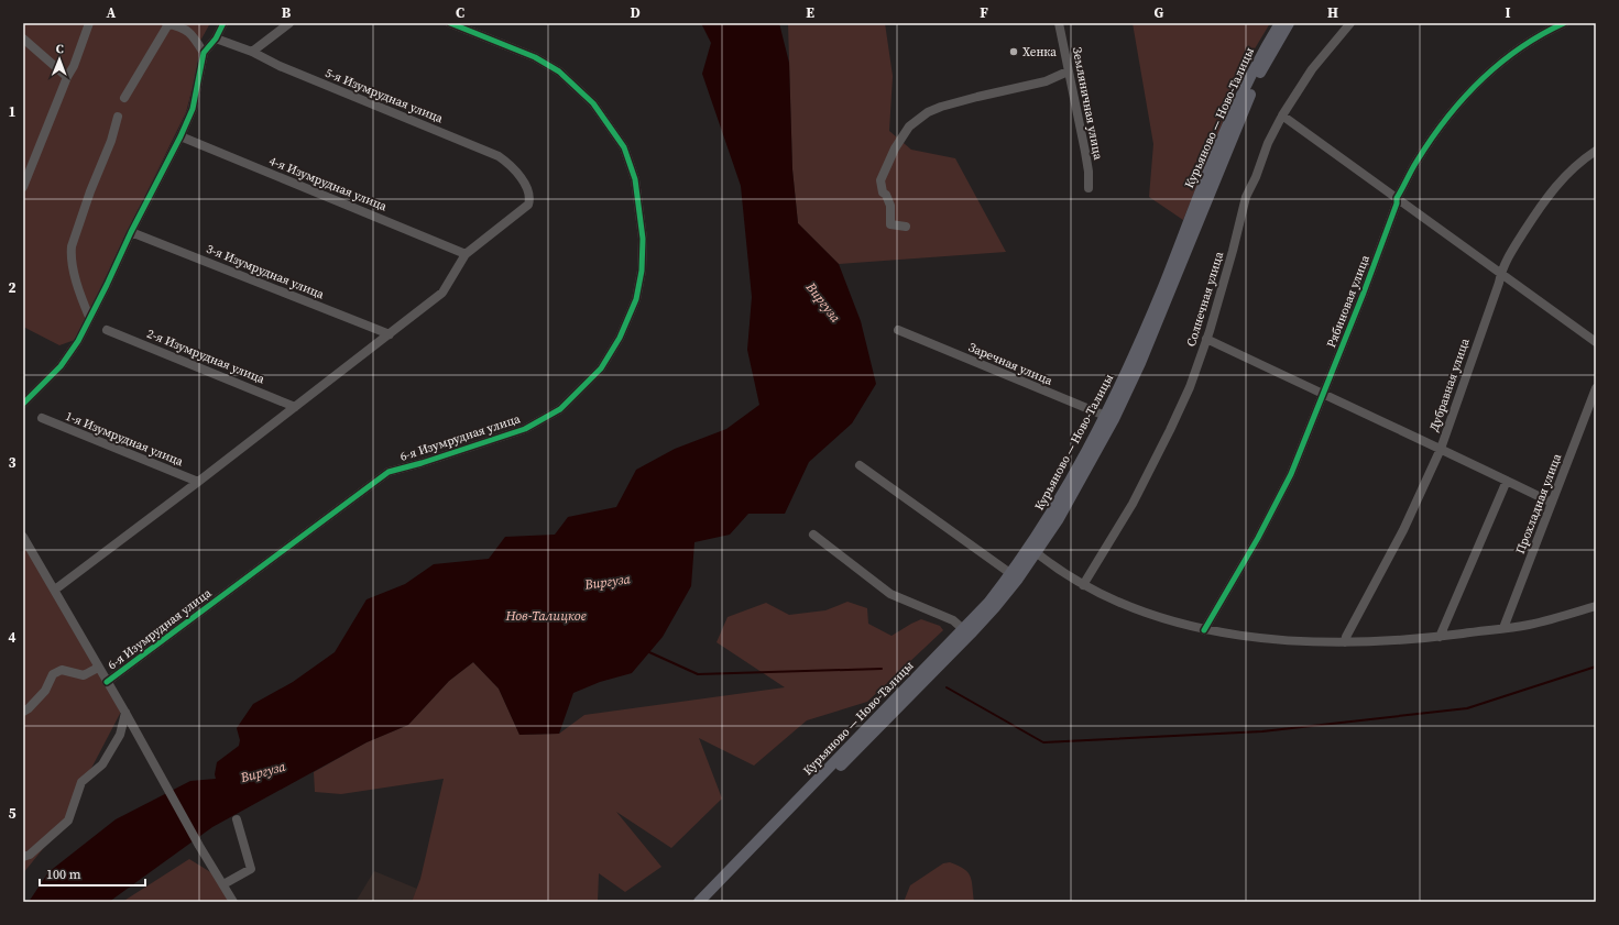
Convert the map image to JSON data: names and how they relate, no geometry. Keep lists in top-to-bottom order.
{
  "streets": {
    "main road": ["Курьяново — Ново-Талицы"],
    "street": [
      "5-я Изумрудная улица",
      "Земляничная улица",
      "4-я Изумрудная улица",
      "3-я Изумрудная улица",
      "Солнечная улица",
      "Рябиновая улица",
      "2-я Изумрудная улица",
      "Заречная улица",
      "Дубравная улица",
      "6-я Изумрудная улица",
      "1-я Изумрудная улица",
      "Прохладная улица"
    ]
  },
  "crossings": [
    ["5-я Изумрудная улица", "4-я Изумрудная улица"],
    ["Курьяново — Ново-Талицы", "Заречная улица"]
  ],
  "water": ["Виргуза", "Нов-Талицкое"],
  "places": ["Хенка"],
  "scale_bar": "100 m",
  "north": "top",
  "grid": {
    "columns": [
      "A",
      "B",
      "C",
      "D",
      "E",
      "F",
      "G",
      "H",
      "I"
    ],
    "rows": [
      "1",
      "2",
      "3",
      "4",
      "5"
    ]
  }
}
